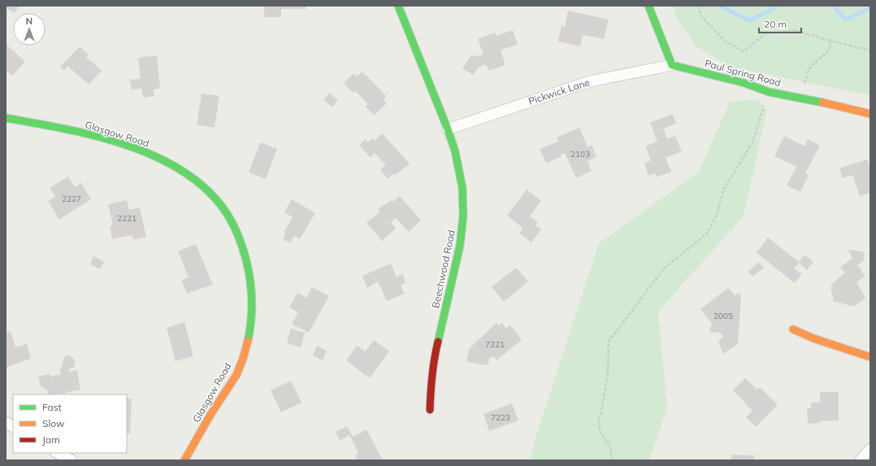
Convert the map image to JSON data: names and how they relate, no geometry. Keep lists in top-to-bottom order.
{
  "streets": {
    "street": [
      "Paul Spring Road",
      "Pickwick Lane",
      "Glasgow Road",
      "Beechwood Road"
    ]
  },
  "crossings": [
    ["Paul Spring Road", "Pickwick Lane"],
    ["Pickwick Lane", "Beechwood Road"]
  ],
  "house_numbers": [
    "2103",
    "2227",
    "2221",
    "2005",
    "7221",
    "7223"
  ],
  "legend": ["Fast", "Slow", "Jam"],
  "scale_bar": "20 m",
  "north": "top"
}
